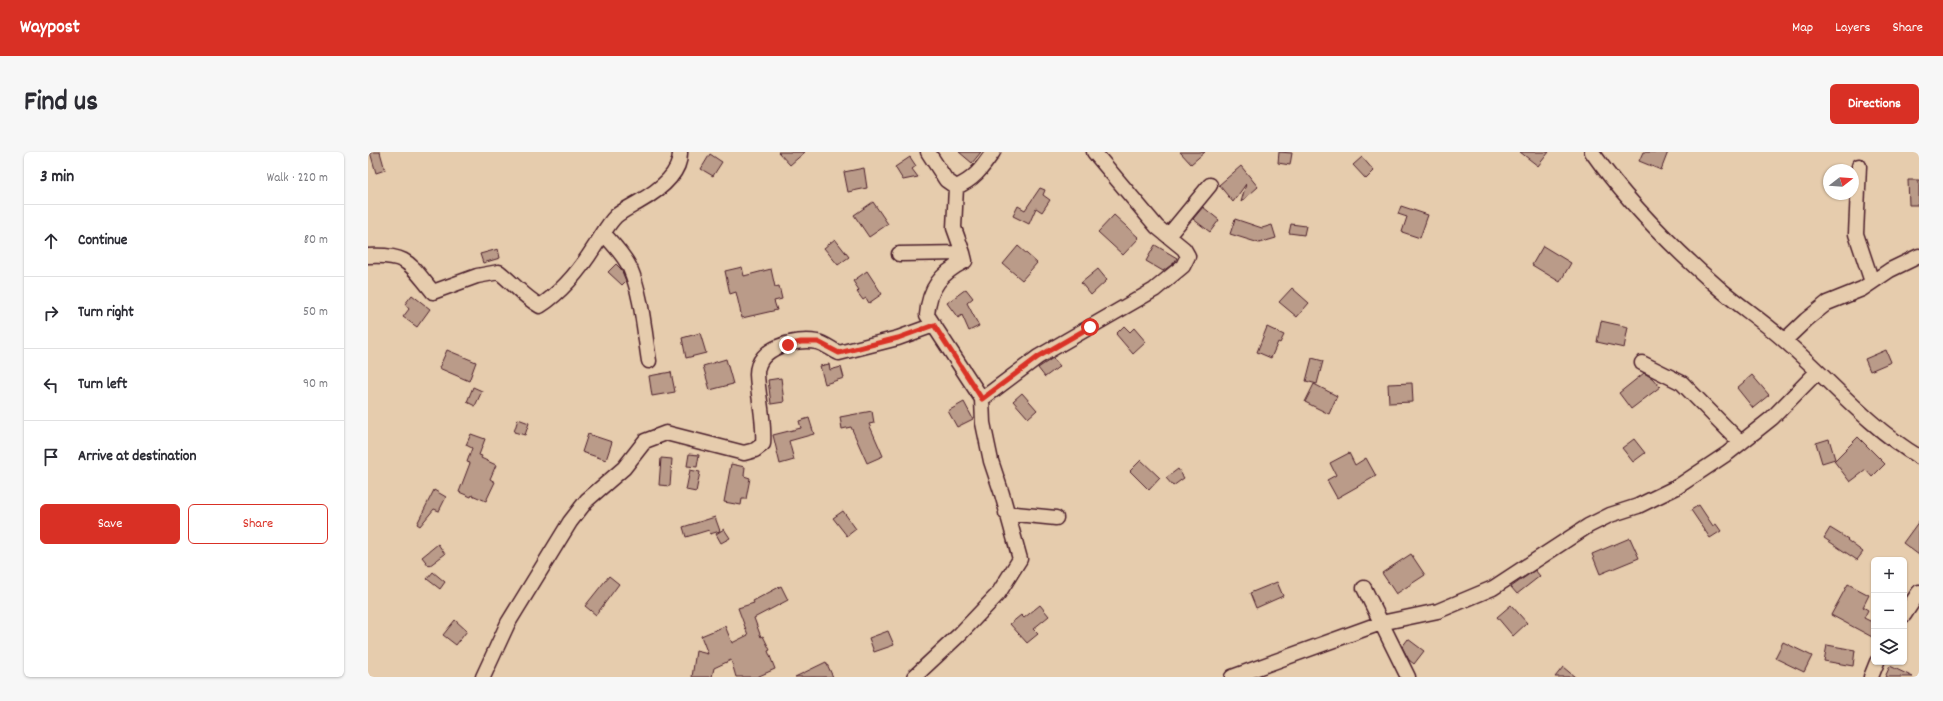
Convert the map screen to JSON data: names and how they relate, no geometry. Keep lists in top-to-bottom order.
{
  "north": "right",
  "page": {
    "header": "Waypost",
    "nav": ["Map", "Layers", "Share"],
    "title": "Find us",
    "buttons": [
      "Directions",
      ["Save", "Share"]
    ],
    "heading": ["3 min", "Walk · 220 m"],
    "list": [
      ["Continue", "80 m"],
      ["Turn right", "50 m"],
      ["Turn left", "90 m"],
      "Arrive at destination"
    ],
    "map_buttons": ["+", "−"]
  }
}
